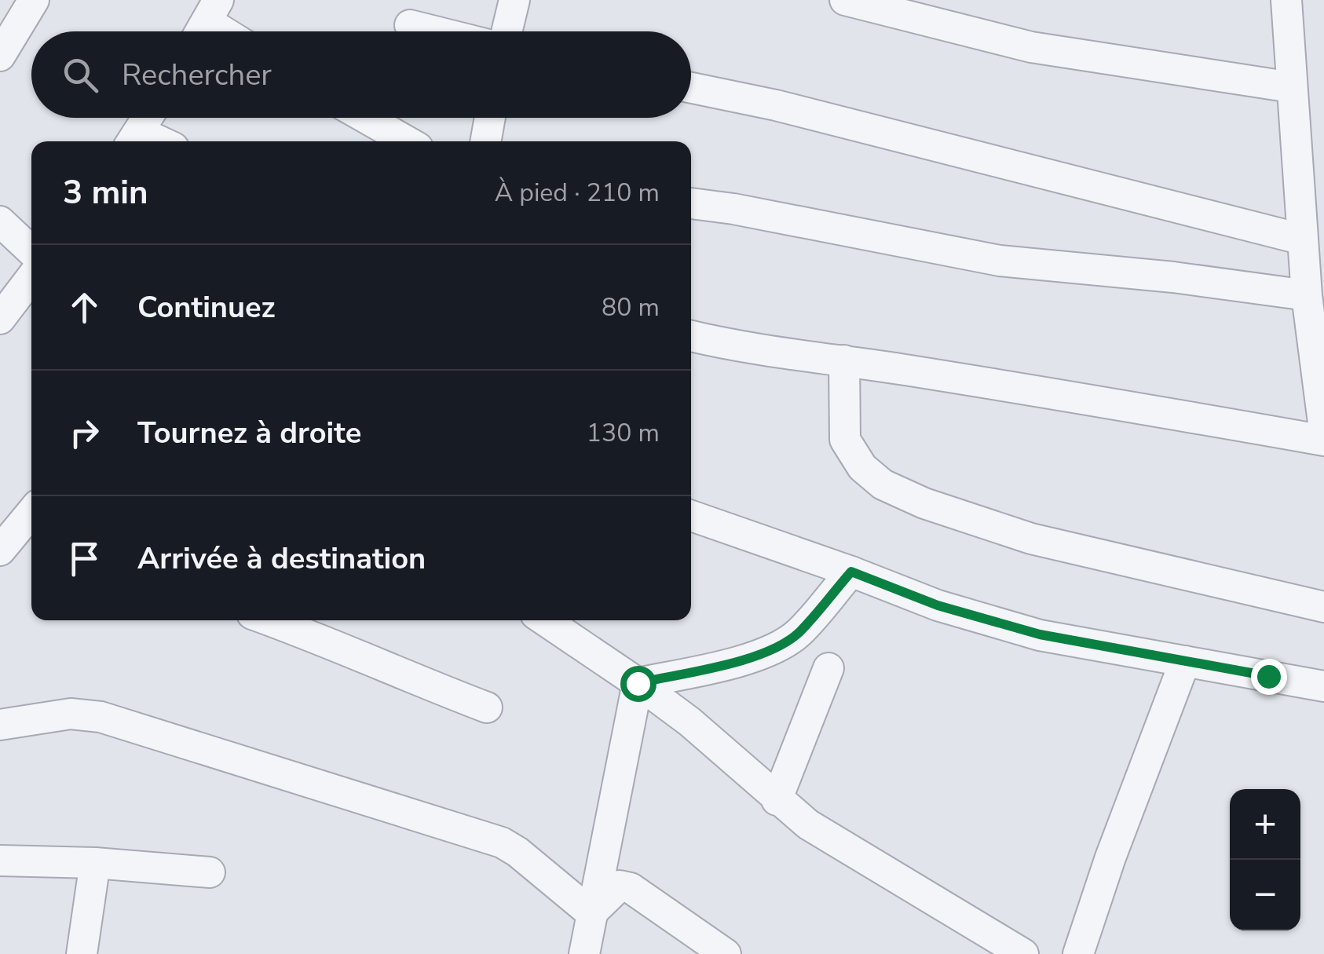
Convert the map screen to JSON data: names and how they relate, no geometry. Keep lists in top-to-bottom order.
{
  "page": {
    "search": "Rechercher",
    "heading": ["3 min", "À pied · 210 m"],
    "list": [
      ["Continuez", "80 m"],
      ["Tournez à droite", "130 m"],
      "Arrivée à destination"
    ],
    "map_buttons": ["+", "−"]
  }
}
